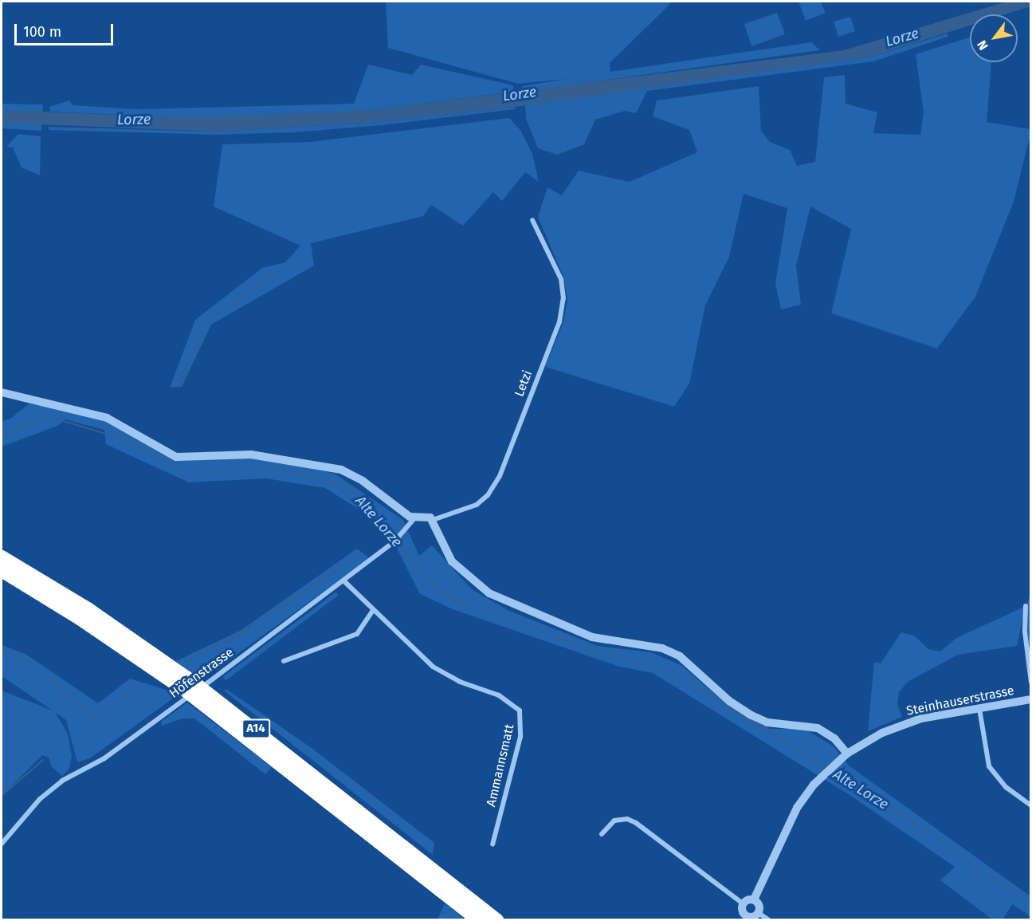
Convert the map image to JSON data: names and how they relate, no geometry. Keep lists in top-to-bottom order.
{
  "streets": {
    "highway": ["A14"],
    "street": [
      "Letzi",
      "Höfenstrasse",
      "Steinhauserstrasse",
      "Ammannsmatt"
    ]
  },
  "crossings": [
    ["Höfenstrasse", "Ammannsmatt"]
  ],
  "water": ["Lorze", "Alte Lorze"],
  "scale_bar": "100 m",
  "north": "bottom left"
}
